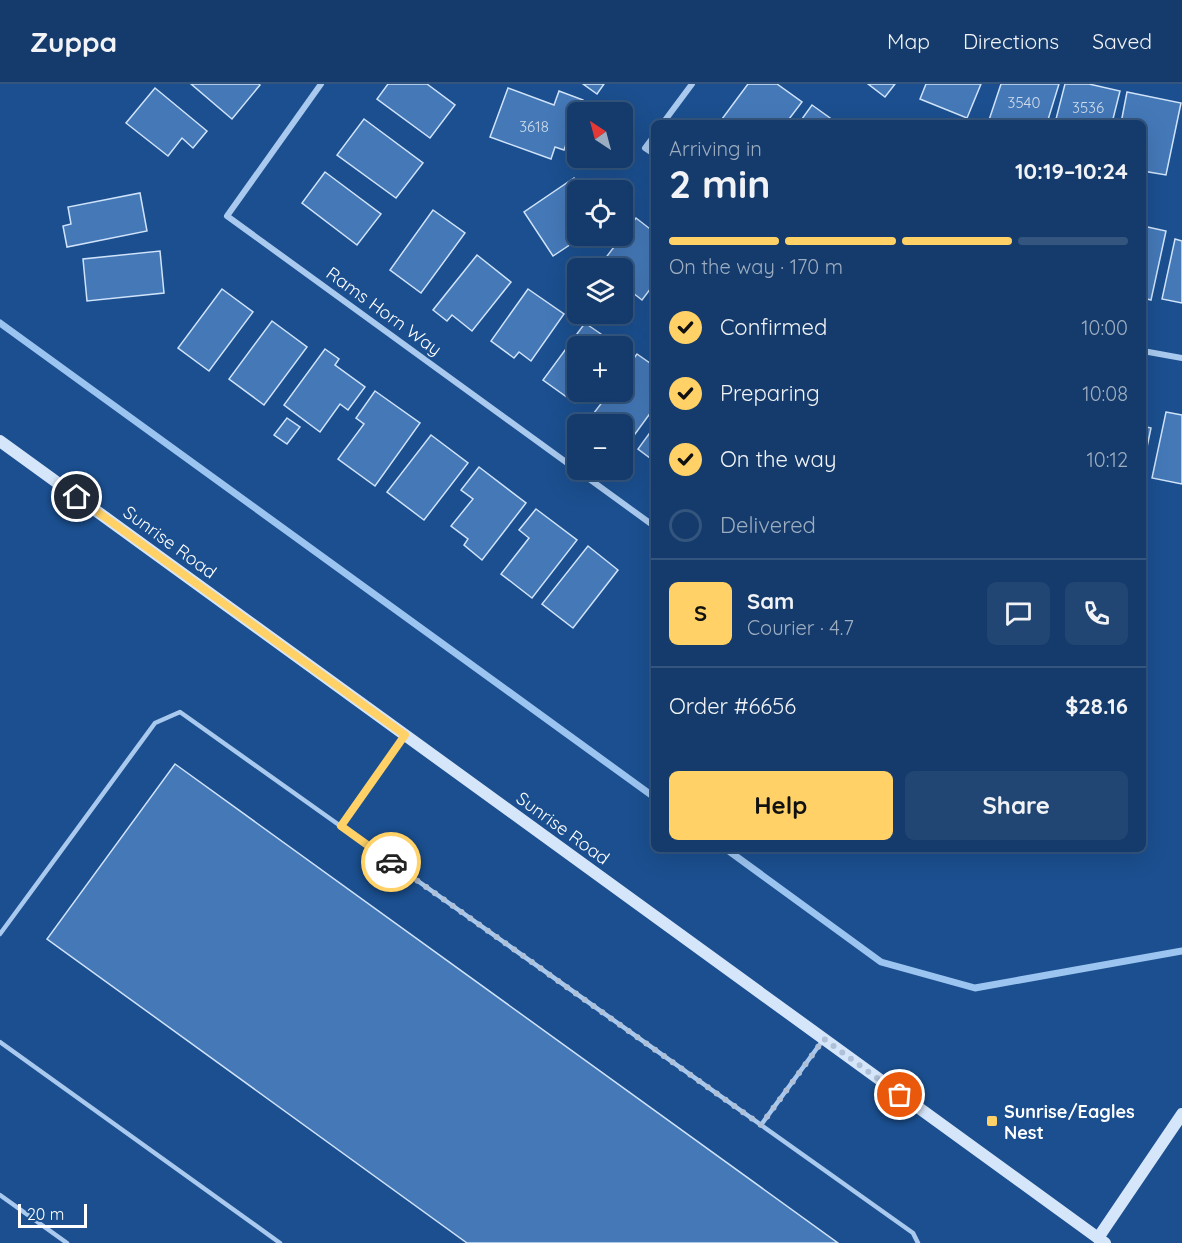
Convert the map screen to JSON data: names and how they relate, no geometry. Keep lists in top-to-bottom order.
{
  "streets": {
    "main road": ["Sunrise Road"],
    "street": ["Rams Horn Way"]
  },
  "places": {
    "transit": ["Sunrise/Eagles Nest"]
  },
  "house_numbers": ["3540", "3536", "3618"],
  "scale_bar": "20 m",
  "north": "top left",
  "page": {
    "header": "Zuppa",
    "nav": ["Map", "Directions", "Saved"],
    "map_buttons": ["+", "−"],
    "heading": ["2 min", "Arriving in", "10:19–10:24"],
    "panel": [
      "Sam",
      "Courier · 4.7",
      "Order #6656",
      "$28.16"
    ],
    "bar": "On the way · 170 m",
    "list": [
      ["Confirmed", "10:00"],
      ["Preparing", "10:08"],
      ["On the way", "10:12"],
      "Delivered"
    ],
    "round": "S",
    "buttons": ["Help", "Share"],
    "scale": "20 m"
  }
}
